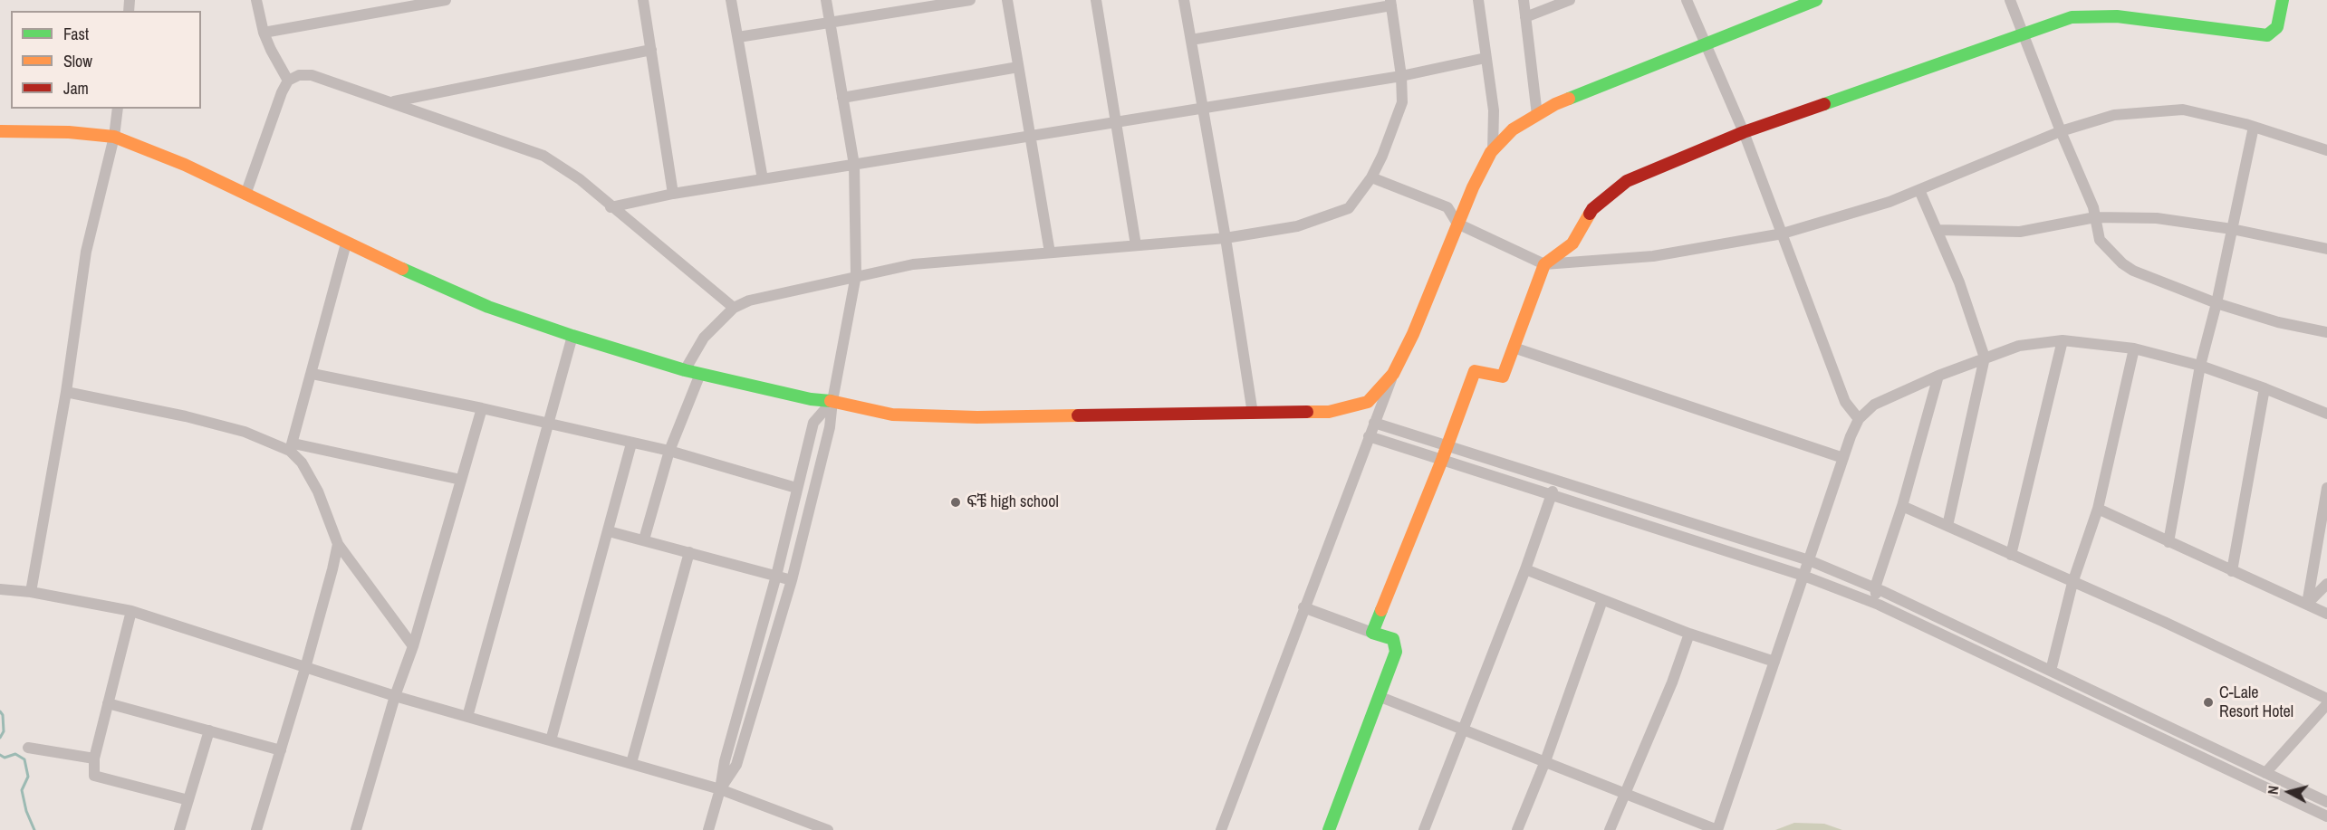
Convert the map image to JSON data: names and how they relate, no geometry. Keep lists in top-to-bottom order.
{
  "places": ["ፍቼ high school", "C-Lale Resort Hotel"],
  "legend": ["Fast", "Slow", "Jam"],
  "north": "left"
}
